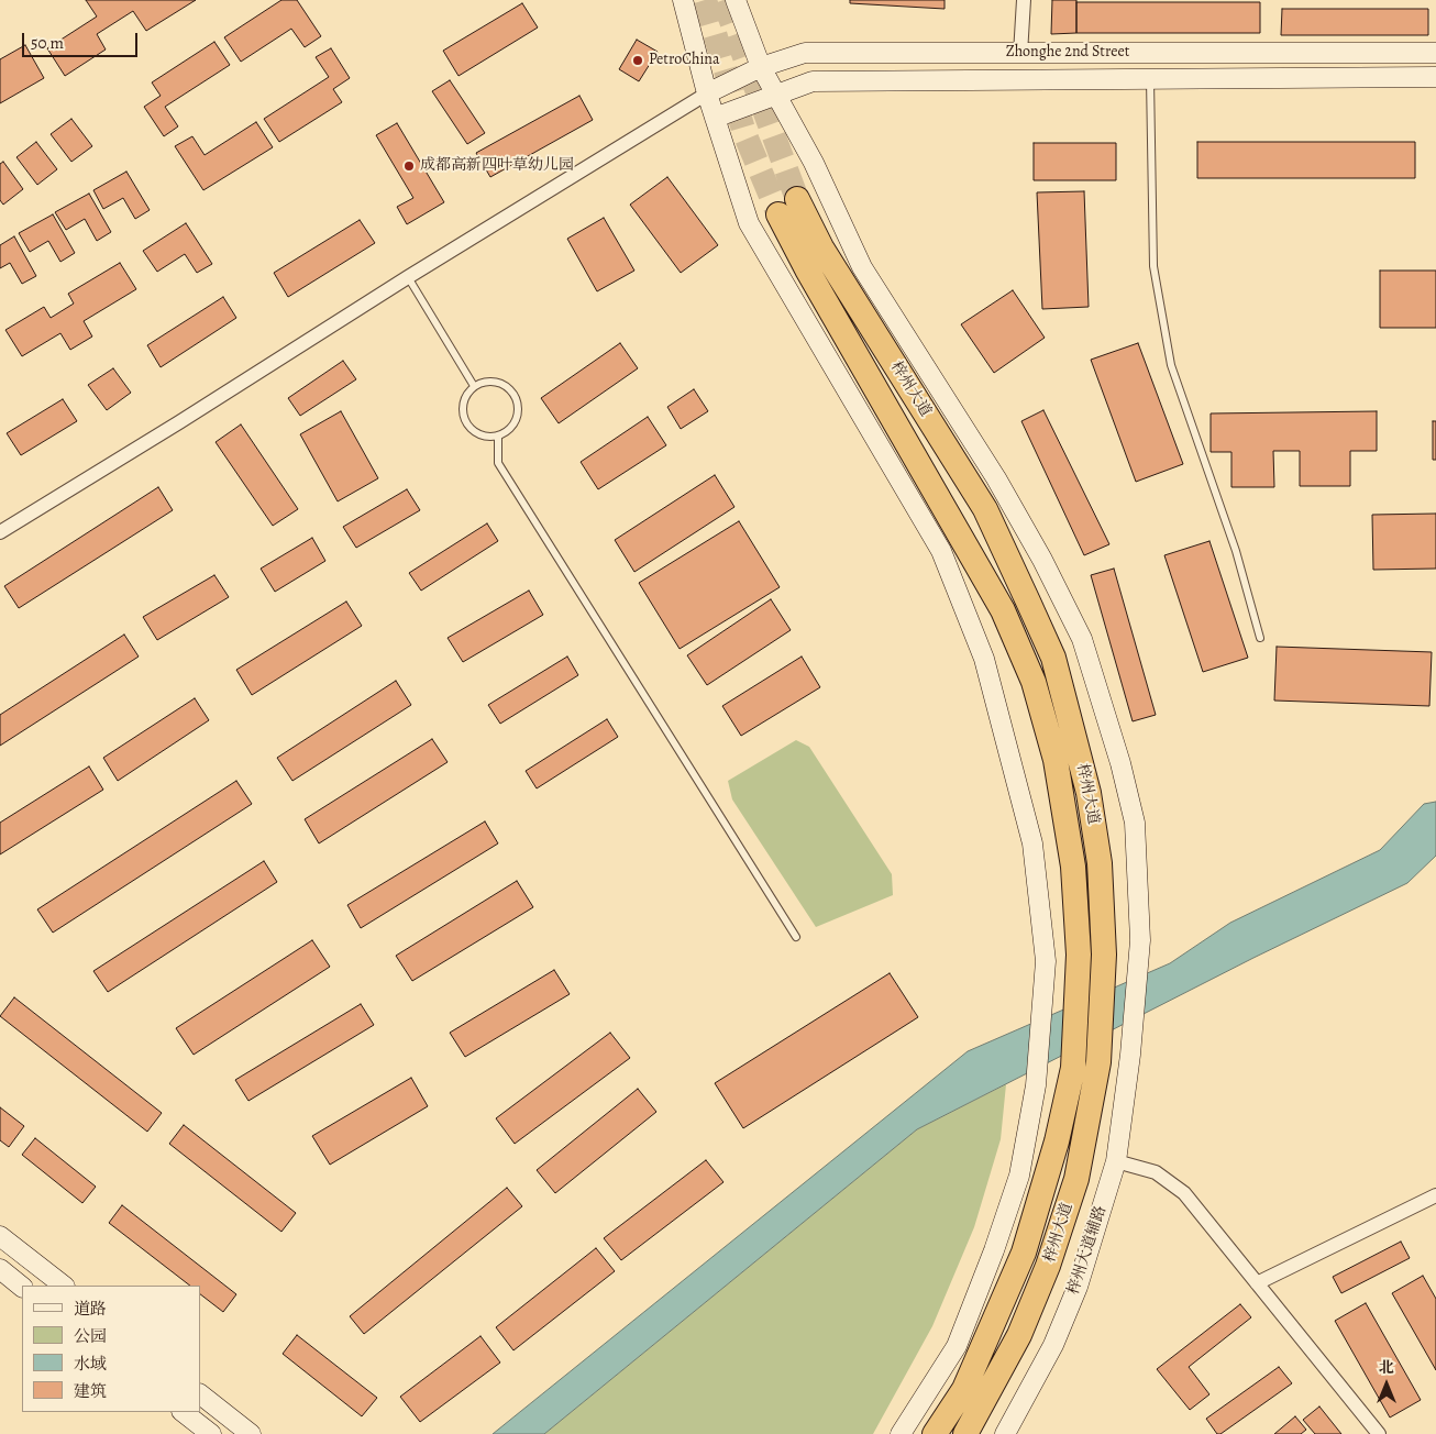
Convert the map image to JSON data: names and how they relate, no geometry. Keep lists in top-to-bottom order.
{
  "streets": {
    "highway": ["梓州大道"],
    "main road": ["Zhonghe 2nd Street", "梓州大道辅路"]
  },
  "crossings": [
    ["Zhonghe 2nd Street", "梓州大道辅路"]
  ],
  "places": ["PetroChina", "成都高新四叶草幼儿园"],
  "legend": [
    "道路",
    "公园",
    "水域",
    "建筑"
  ],
  "scale_bar": "50 m",
  "north": "top"
}
